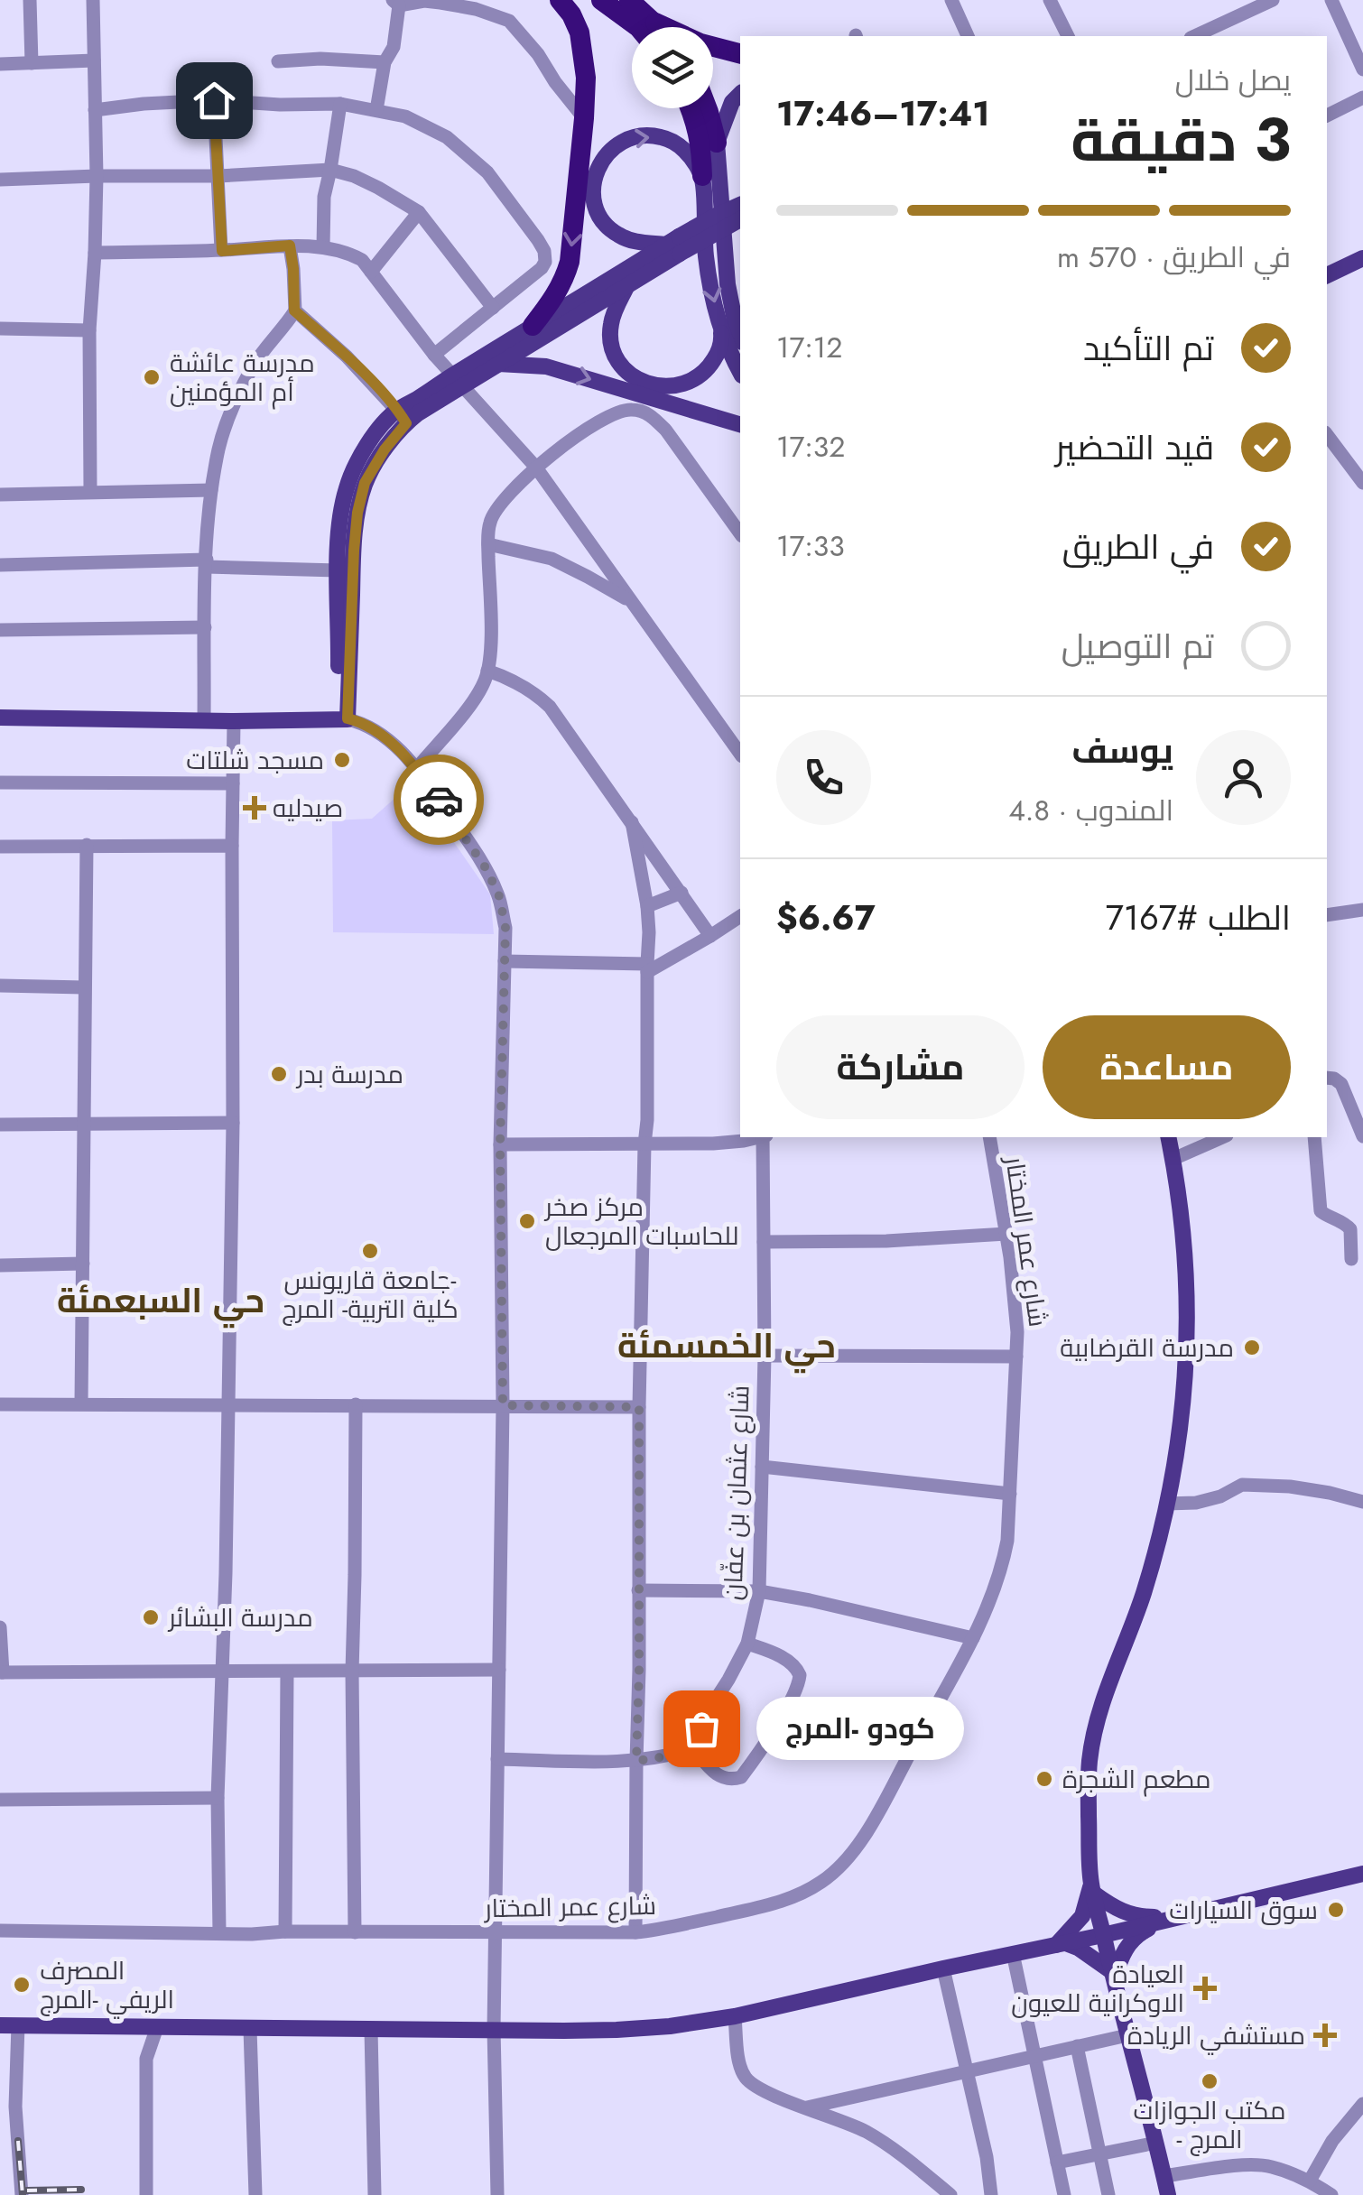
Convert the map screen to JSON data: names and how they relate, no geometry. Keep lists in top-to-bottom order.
{
  "streets": {
    "street": ["شارع عمر المختار", "شارع عثمان بن عفّان"]
  },
  "districts": ["حي السبعمئة", "حي الخمسمئة"],
  "places": {
    "other": [
      "مدرسة عائشة أم المؤمنين",
      "مسجد شلتات",
      "مدرسة بدر",
      "مركز صخر للحاسبات المرجعال",
      "جامعة قاريونس- كلية التربية- المرج",
      "مدرسة القرضابية",
      "مدرسة البشائر",
      "كودو -المرج",
      "مطعم الشجرة",
      "سوق السيارات",
      "المصرف الريفي -المرج",
      "مكتب الجوازات - المرج"
    ],
    "health": ["صيدليه", "العيادة الاوكرانية للعيون", "مستشفي الريادة"]
  },
  "page": {
    "heading": ["3 دقيقة", "يصل خلال", "17:41–17:46"],
    "panel": [
      "يوسف",
      "المندوب · 4.8",
      "الطلب #7167",
      "$6.67"
    ],
    "bar": "في الطريق · 570 m",
    "list": [
      ["تم التأكيد", "17:12"],
      ["قيد التحضير", "17:32"],
      ["في الطريق", "17:33"],
      "تم التوصيل"
    ],
    "buttons": ["مساعدة", "مشاركة"],
    "bubble": "كودو -المرج"
  }
}
